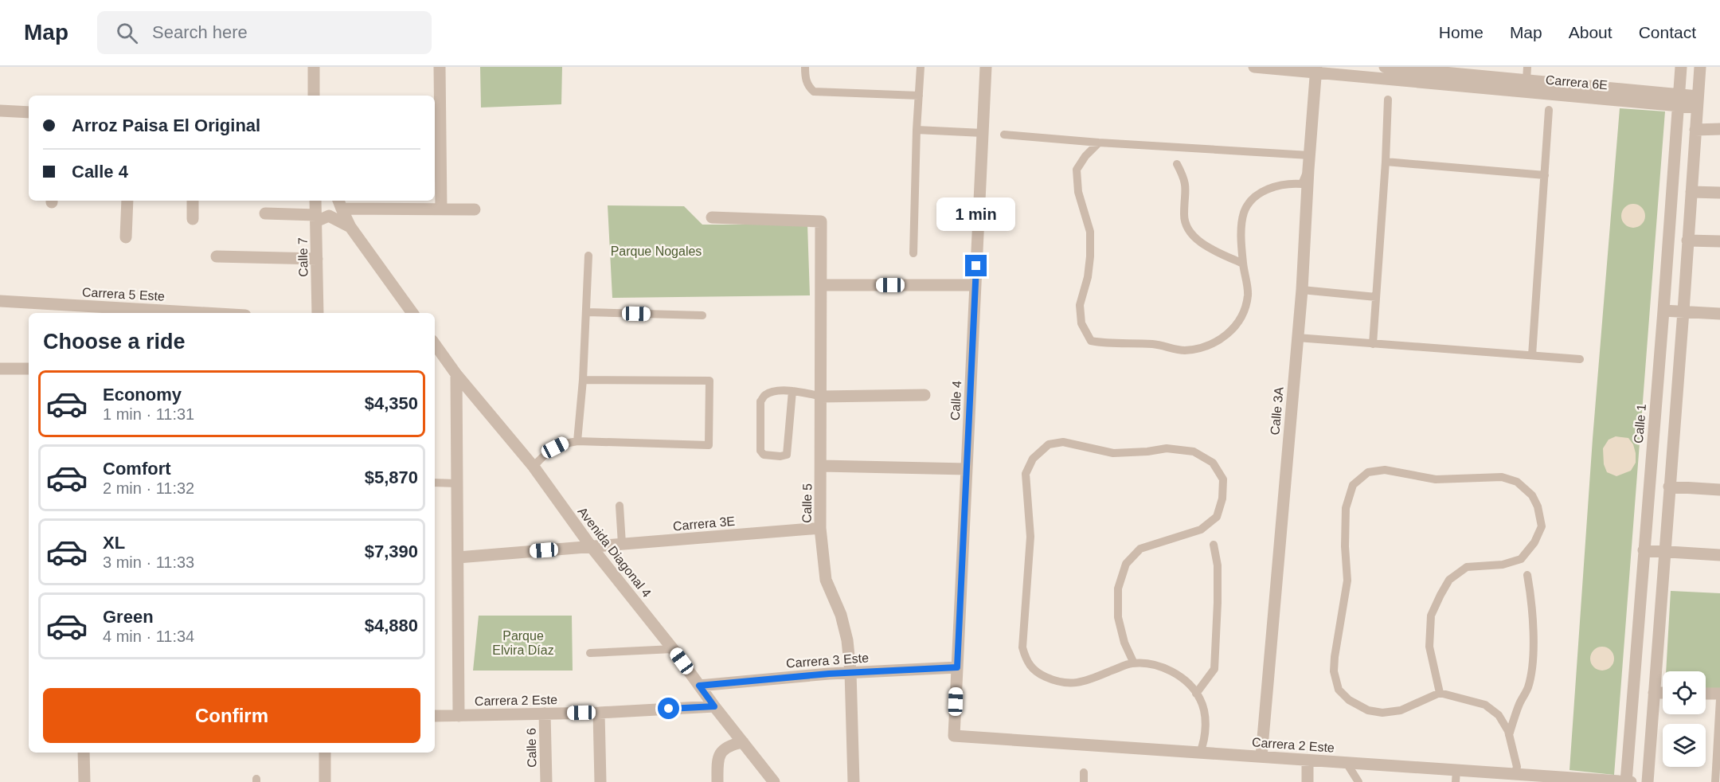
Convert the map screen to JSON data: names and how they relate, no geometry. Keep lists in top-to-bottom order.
{
  "streets": {
    "street": [
      "Carrera 6E",
      "Calle 7",
      "Carrera 5 Este",
      "Calle 4",
      "Calle 3A",
      "Calle 1",
      "Calle 5",
      "Carrera 3E",
      "Avenida Diagonal 4",
      "Carrera 3 Este",
      "Carrera 2 Este",
      "Calle 6"
    ]
  },
  "crossings": [
    ["Carrera 6E", "Calle 3A"],
    ["Carrera 6E", "Calle 1"],
    ["Calle 4", "Carrera 3 Este"],
    ["Calle 4", "Carrera 2 Este"],
    ["Calle 3A", "Carrera 2 Este"],
    ["Calle 1", "Carrera 2 Este"],
    ["Calle 5", "Carrera 3E"],
    ["Calle 5", "Carrera 3 Este"],
    ["Carrera 3E", "Avenida Diagonal 4"],
    ["Avenida Diagonal 4", "Carrera 3 Este"],
    ["Avenida Diagonal 4", "Carrera 2 Este"],
    ["Carrera 2 Este", "Calle 6"]
  ],
  "parks": ["Parque Nogales", "Parque Elvira Díaz"],
  "page": {
    "header": "Map",
    "search": "Search here",
    "nav": [
      "Home",
      "Map",
      "About",
      "Contact"
    ],
    "banner": ["Arroz Paisa El Original", "Calle 4"],
    "bubble": "1 min",
    "heading": "Choose a ride",
    "list": [
      {
        "name": "Economy",
        "note": "1 min · 11:31",
        "value": "$4,350"
      },
      {
        "name": "Comfort",
        "note": "2 min · 11:32",
        "value": "$5,870"
      },
      {
        "name": "XL",
        "note": "3 min · 11:33",
        "value": "$7,390"
      },
      {
        "name": "Green",
        "note": "4 min · 11:34",
        "value": "$4,880"
      }
    ],
    "buttons": "Confirm"
  }
}
